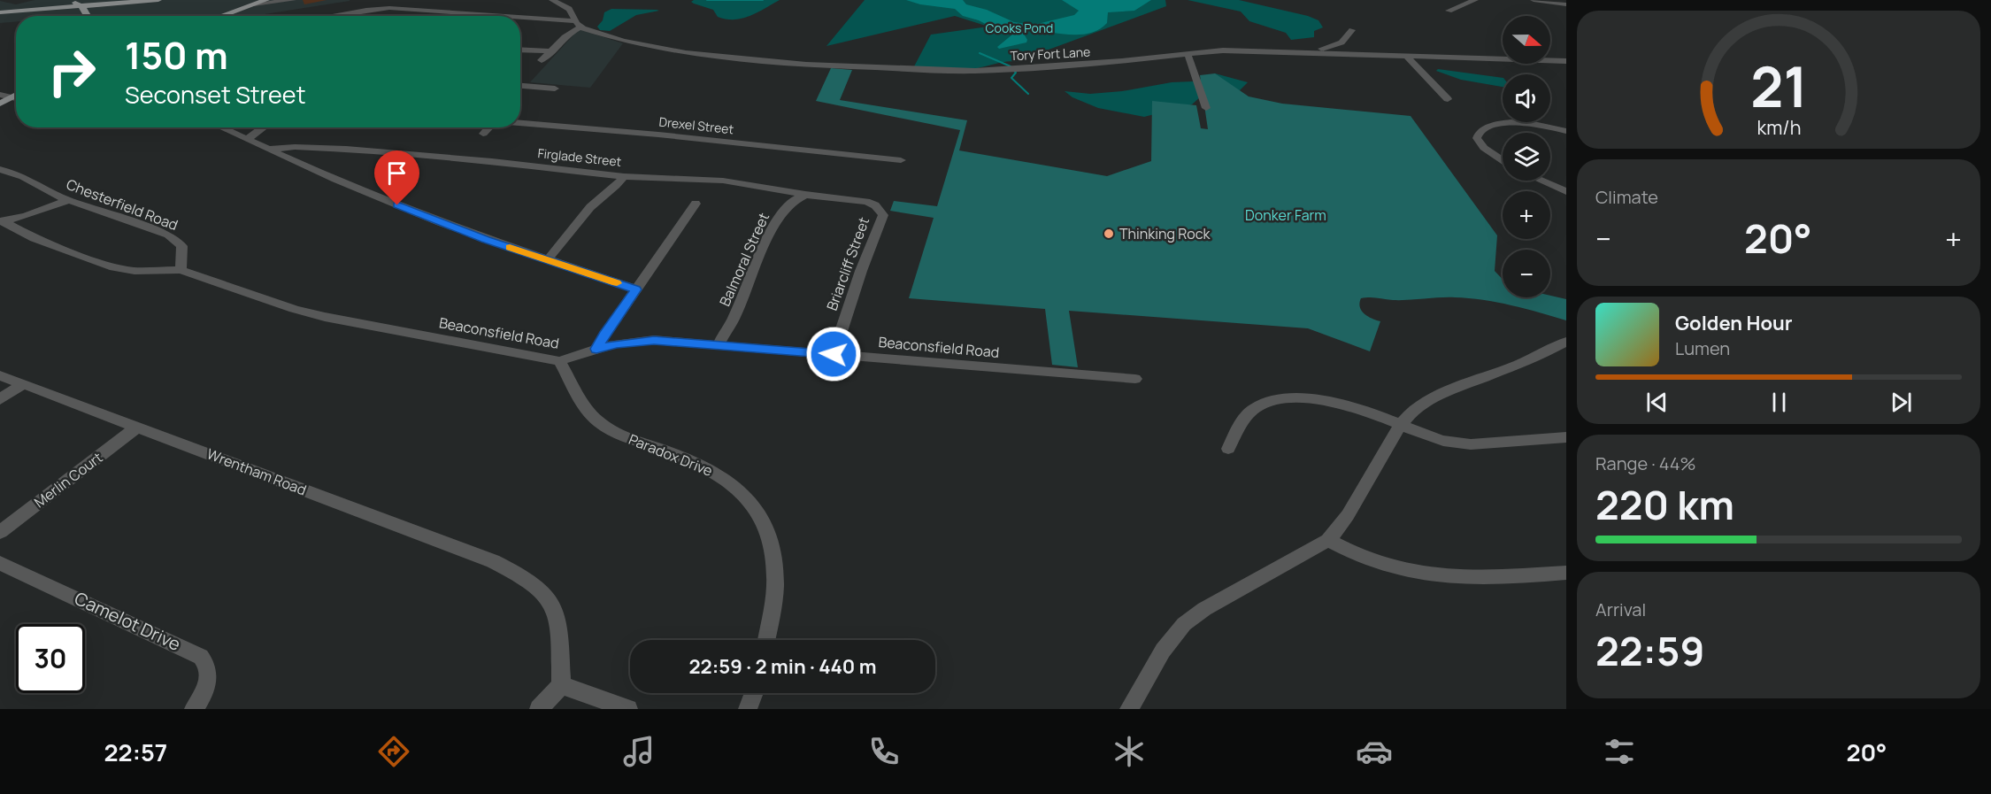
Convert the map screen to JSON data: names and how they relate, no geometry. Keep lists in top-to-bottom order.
{
  "streets": {
    "street": [
      "Tory Fort Lane",
      "Drexel Street",
      "Firglade Street",
      "Chesterfield Road",
      "Balmoral Street",
      "Briarcliff Street",
      "Beaconsfield Road",
      "Paradox Drive",
      "Wrentham Road",
      "Merlin Court",
      "Camelot Drive"
    ]
  },
  "crossings": [
    ["Firglade Street", "Balmoral Street"],
    ["Firglade Street", "Briarcliff Street"],
    ["Chesterfield Road", "Beaconsfield Road"],
    ["Balmoral Street", "Beaconsfield Road"],
    ["Briarcliff Street", "Beaconsfield Road"],
    ["Beaconsfield Road", "Paradox Drive"],
    ["Wrentham Road", "Merlin Court"]
  ],
  "parks": ["Cooks Pond", "Donker Farm"],
  "places": ["Thinking Rock"],
  "north": "right",
  "page": {
    "map_buttons": ["+", "−"],
    "turn": ["150 m", "Seconset Street"],
    "tile": [
      "Climate",
      ["Range · 44%", "220 km"],
      ["Arrival", "22:59"]
    ],
    "heat": ["−", "20°", "+"],
    "song": ["Golden Hour", "Lumen"],
    "limit": "30",
    "trip": "22:59 · 2 min · 440 m",
    "tabs": ["22:57", "20°"],
    "gauge": ["21", "km/h"]
  }
}
